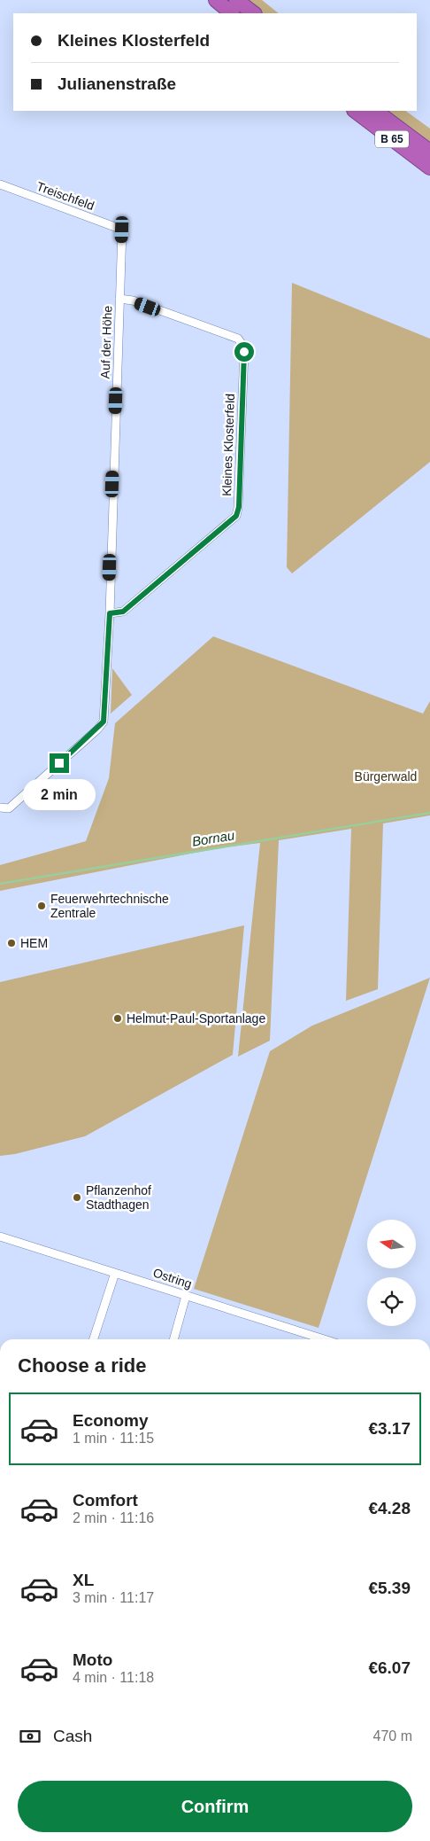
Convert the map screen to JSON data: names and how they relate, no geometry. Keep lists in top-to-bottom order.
{
  "streets": {
    "highway": ["B 65"],
    "street": [
      "Treischfeld",
      "Auf der Höhe",
      "Kleines Klosterfeld",
      "Ostring"
    ]
  },
  "crossings": [
    ["Treischfeld", "Auf der Höhe"],
    ["Auf der Höhe", "Kleines Klosterfeld"]
  ],
  "water": ["Bornau"],
  "parks": ["Bürgerwald"],
  "places": [
    "Feuerwehrtechnische Zentrale",
    "HEM",
    "Helmut-Paul-Sportanlage",
    "Pflanzenhof Stadthagen"
  ],
  "north": "left",
  "page": {
    "banner": ["Kleines Klosterfeld", "Julianenstraße"],
    "bubble": "2 min",
    "heading": "Choose a ride",
    "list": [
      {
        "name": "Economy",
        "note": "1 min · 11:15",
        "value": "€3.17"
      },
      {
        "name": "Comfort",
        "note": "2 min · 11:16",
        "value": "€4.28"
      },
      {
        "name": "XL",
        "note": "3 min · 11:17",
        "value": "€5.39"
      },
      {
        "name": "Moto",
        "note": "4 min · 11:18",
        "value": "€6.07"
      }
    ],
    "pay": ["Cash", "470 m"],
    "buttons": "Confirm"
  }
}
